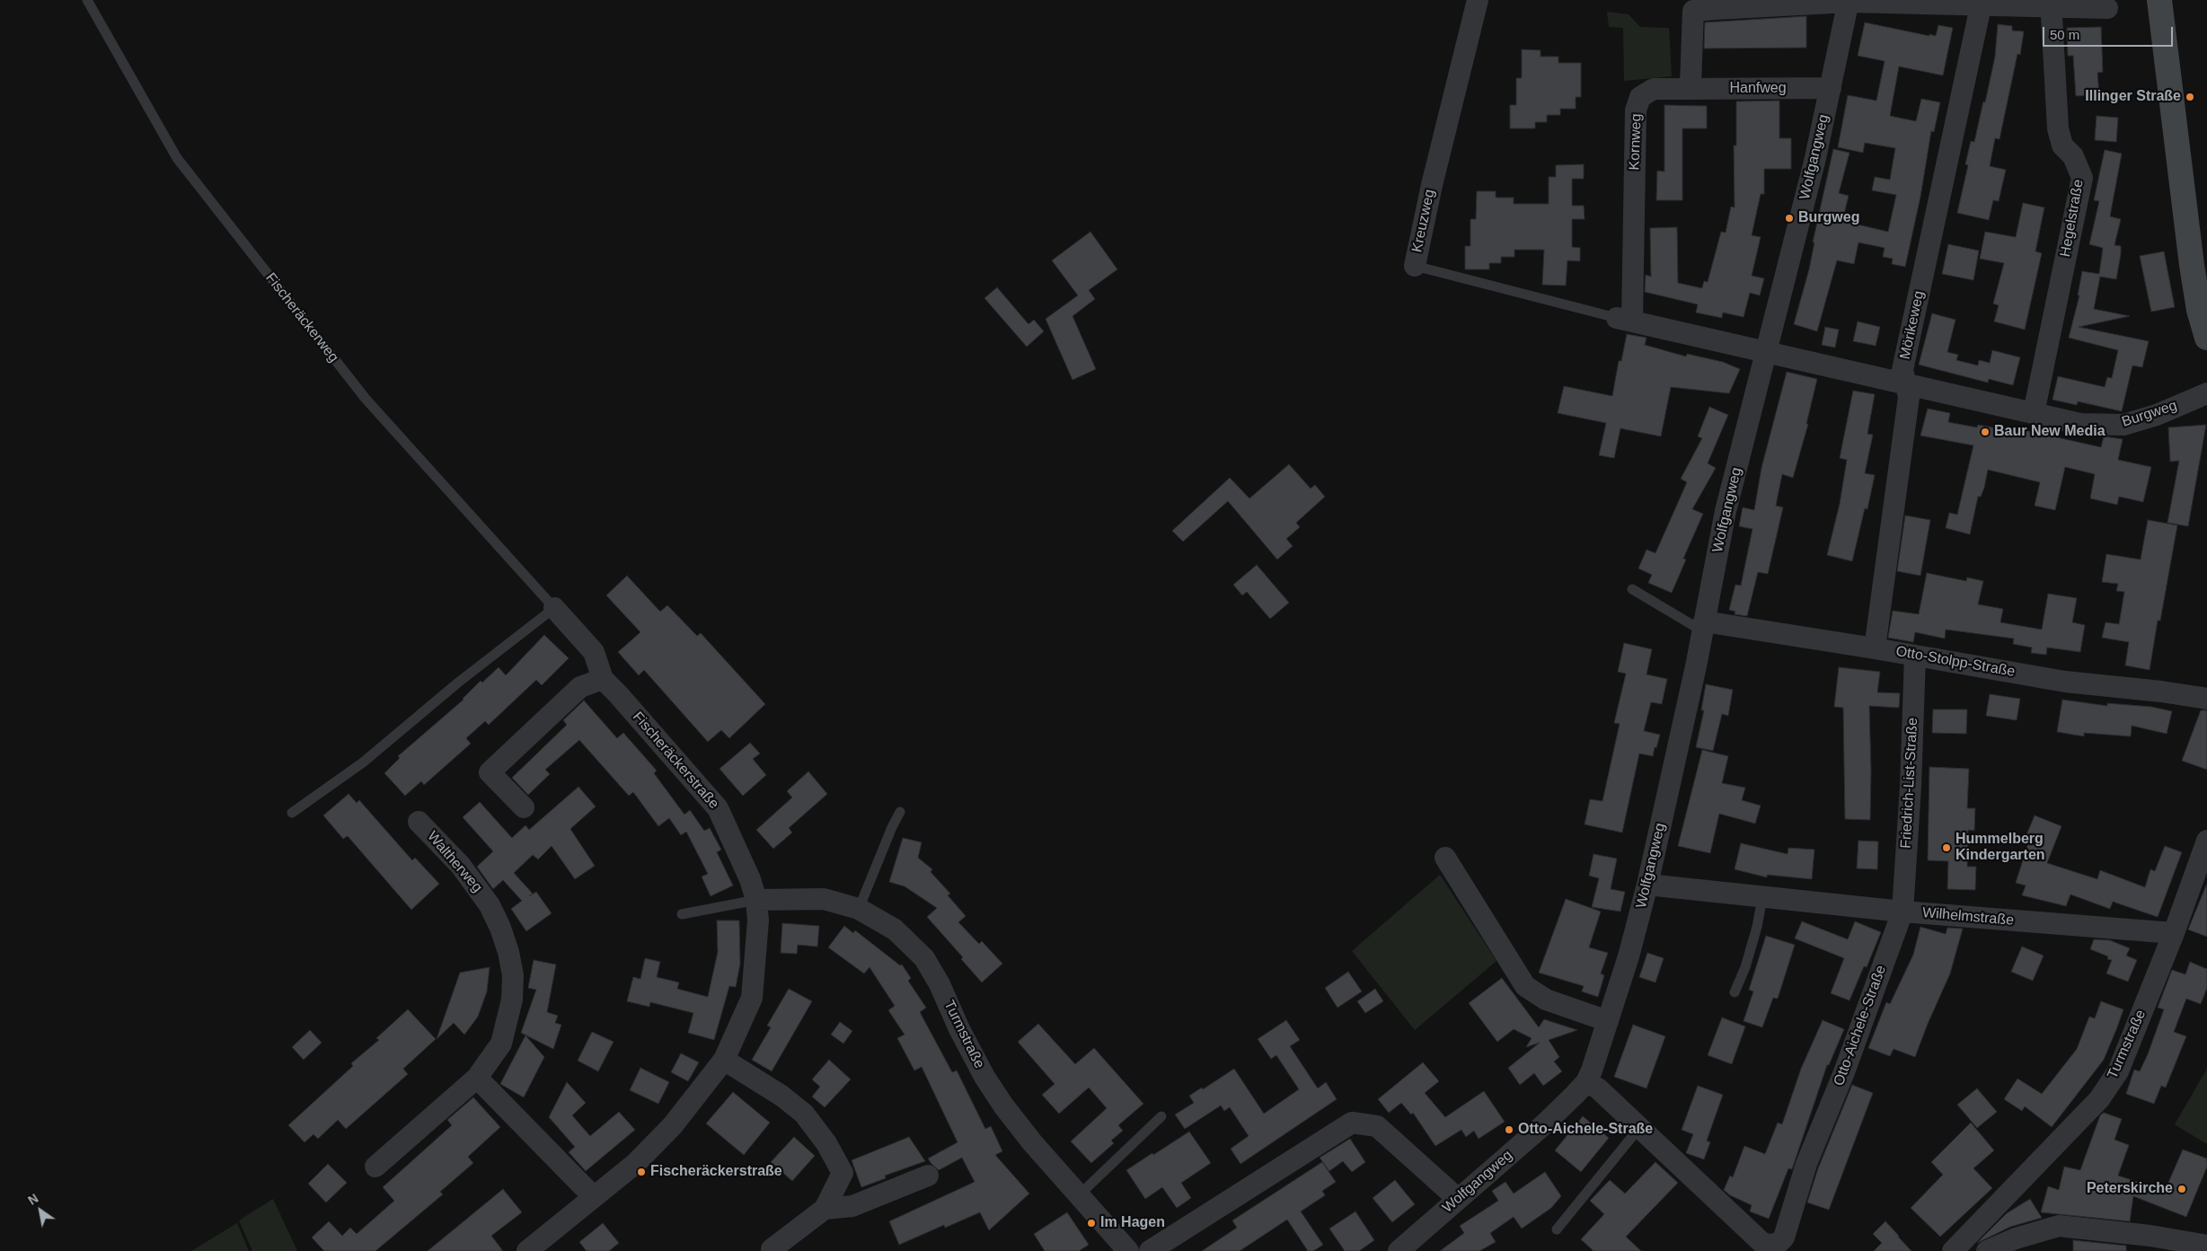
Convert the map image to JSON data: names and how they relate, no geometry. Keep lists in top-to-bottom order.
{
  "streets": {
    "street": [
      "Hanfweg",
      "Kornweg",
      "Wolfgangweg",
      "Hegelstraße",
      "Kreuzweg",
      "Mörikeweg",
      "Burgweg",
      "Otto-Stolpp-Straße",
      "Fischeräckerstraße",
      "Friedrich-List-Straße",
      "Waltherweg",
      "Wilhelmstraße",
      "Otto-Aichele-Straße",
      "Turmstraße"
    ],
    "lane": ["Fischeräckerweg"]
  },
  "crossings": [
    ["Hanfweg", "Kornweg"],
    ["Hanfweg", "Wolfgangweg"],
    ["Kornweg", "Kreuzweg"],
    ["Kornweg", "Burgweg"],
    ["Wolfgangweg", "Burgweg"],
    ["Wolfgangweg", "Otto-Stolpp-Straße"],
    ["Wolfgangweg", "Wilhelmstraße"],
    ["Wolfgangweg", "Otto-Aichele-Straße"],
    ["Hegelstraße", "Burgweg"],
    ["Kreuzweg", "Burgweg"],
    ["Fischeräckerweg", "Fischeräckerstraße"],
    ["Mörikeweg", "Burgweg"],
    ["Mörikeweg", "Otto-Stolpp-Straße"],
    ["Otto-Stolpp-Straße", "Friedrich-List-Straße"],
    ["Fischeräckerstraße", "Turmstraße"],
    ["Friedrich-List-Straße", "Wilhelmstraße"],
    ["Friedrich-List-Straße", "Otto-Aichele-Straße"],
    ["Wilhelmstraße", "Otto-Aichele-Straße"],
    ["Wilhelmstraße", "Turmstraße"]
  ],
  "places": [
    "Illinger Straße",
    "Burgweg",
    "Baur New Media",
    "Hummelberg Kindergarten",
    "Otto-Aichele-Straße",
    "Fischeräckerstraße",
    "Peterskirche",
    "Im Hagen"
  ],
  "scale_bar": "50 m",
  "north": "top left"
}
